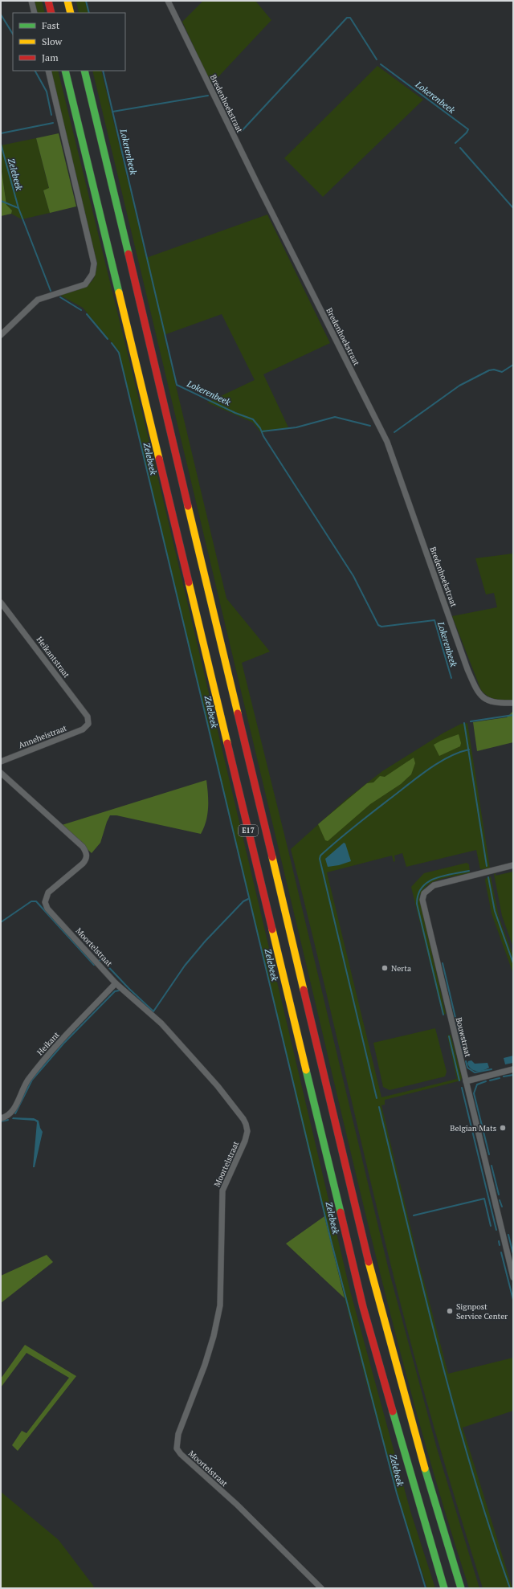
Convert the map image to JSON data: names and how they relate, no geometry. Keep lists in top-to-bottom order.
{
  "streets": {
    "highway": ["E17"],
    "street": [
      "Bredenhoekstraat",
      "Heikantstraat",
      "Anneheistraat",
      "Moortelstraat",
      "Bouwstraat",
      "Heikant"
    ]
  },
  "crossings": [
    ["Heikantstraat", "Anneheistraat"],
    ["Moortelstraat", "Heikant"]
  ],
  "water": ["Lokerenbeek", "Zelebeek"],
  "places": ["Nerta", "Belgian Mats", "Signpost Service Center"],
  "legend": ["Fast", "Slow", "Jam"]
}
